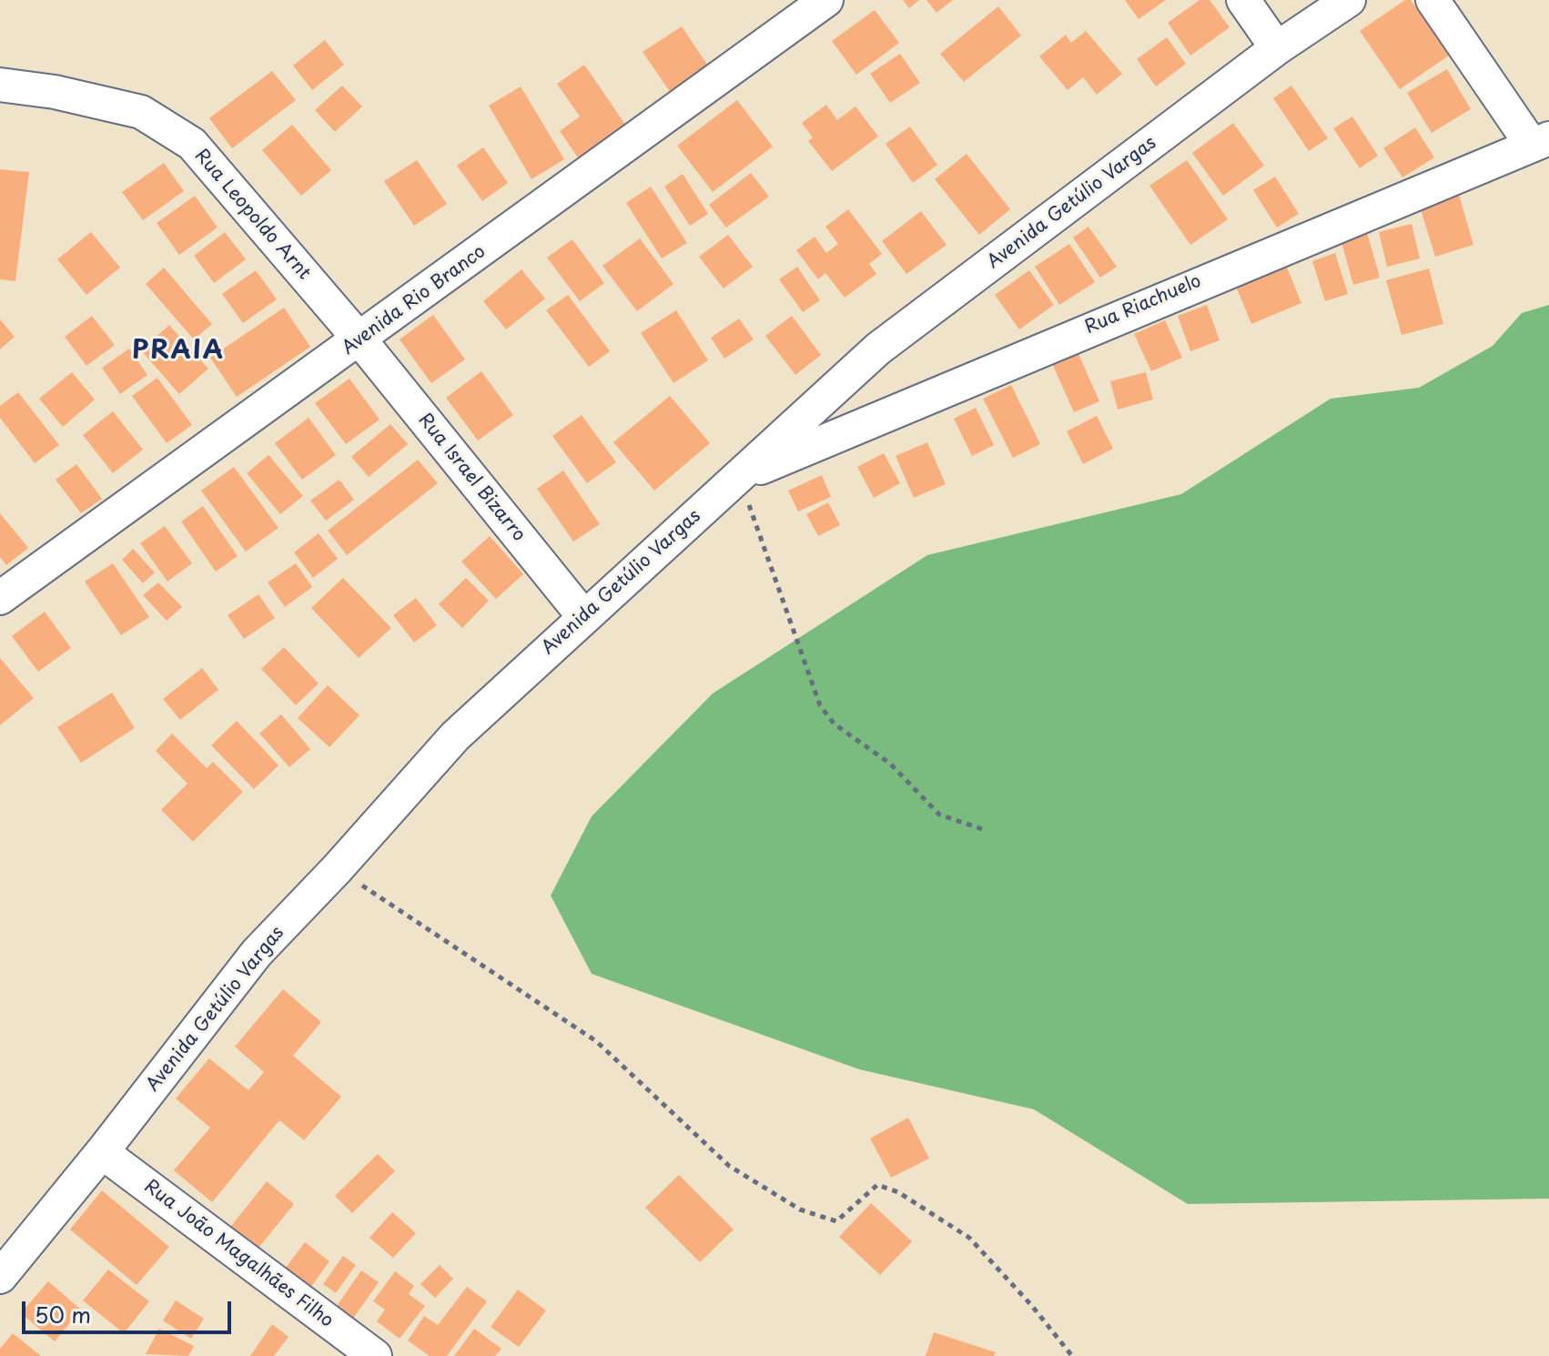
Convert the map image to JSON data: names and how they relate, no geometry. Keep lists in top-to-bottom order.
{
  "streets": {
    "street": [
      "Avenida Getúlio Vargas",
      "Rua Leopoldo Arnt",
      "Avenida Rio Branco",
      "Rua Riachuelo",
      "Rua Israel Bizarro",
      "Rua João Magalhães Filho"
    ]
  },
  "crossings": [
    ["Avenida Getúlio Vargas", "Rua Riachuelo"],
    ["Avenida Getúlio Vargas", "Rua Israel Bizarro"],
    ["Avenida Getúlio Vargas", "Rua João Magalhães Filho"],
    ["Rua Leopoldo Arnt", "Avenida Rio Branco"],
    ["Rua Leopoldo Arnt", "Rua Israel Bizarro"],
    ["Avenida Rio Branco", "Rua Israel Bizarro"]
  ],
  "districts": ["PRAIA"],
  "scale_bar": "50 m"
}
